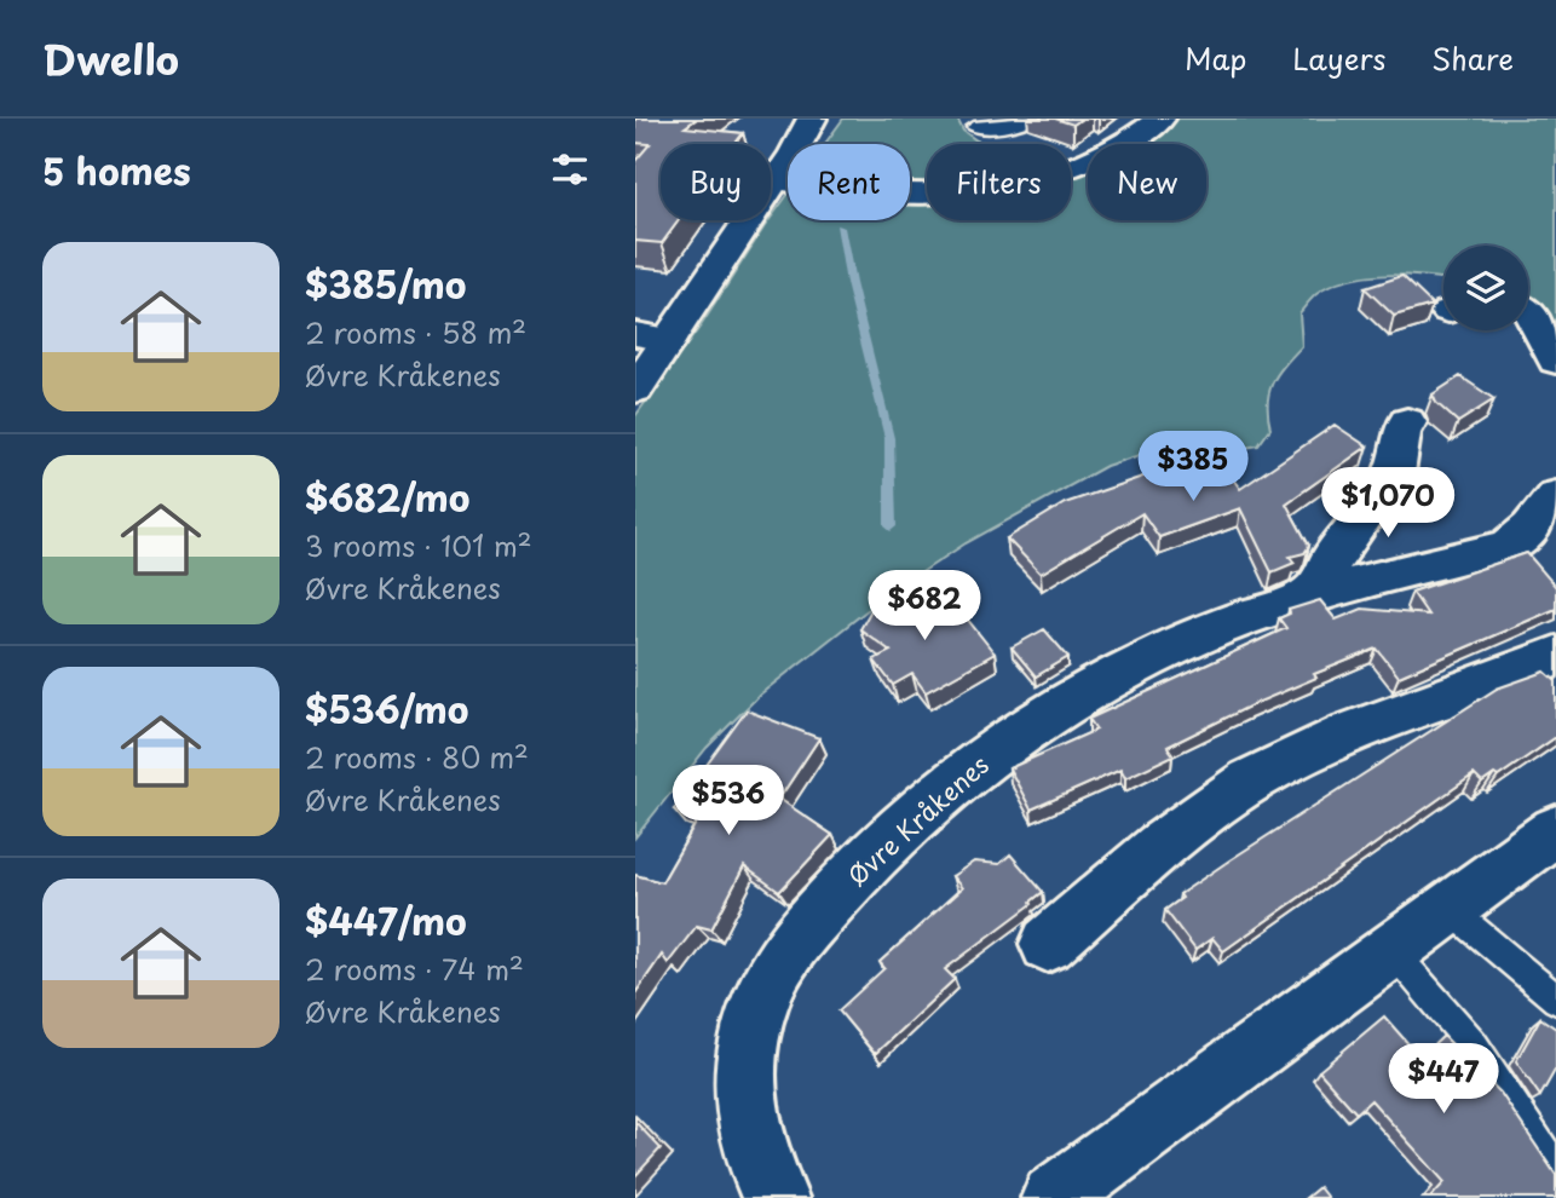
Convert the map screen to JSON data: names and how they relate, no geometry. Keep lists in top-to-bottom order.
{
  "streets": {
    "street": ["Øvre Kråkenes"]
  },
  "page": {
    "header": "Dwello",
    "nav": ["Map", "Layers", "Share"],
    "heading": "5 homes",
    "chip": [
      "Buy",
      "Rent",
      "Filters",
      "New"
    ],
    "list": [
      {
        "name": "$385/mo",
        "note": "2 rooms · 58 m² · Øvre Kråkenes"
      },
      {
        "name": "$682/mo",
        "note": "3 rooms · 101 m² · Øvre Kråkenes"
      },
      {
        "name": "$536/mo",
        "note": "2 rooms · 80 m² · Øvre Kråkenes"
      },
      {
        "name": "$447/mo",
        "note": "2 rooms · 74 m² · Øvre Kråkenes"
      }
    ],
    "price": [
      "$385",
      "$1,070",
      "$682",
      "$536",
      "$447"
    ]
  }
}
